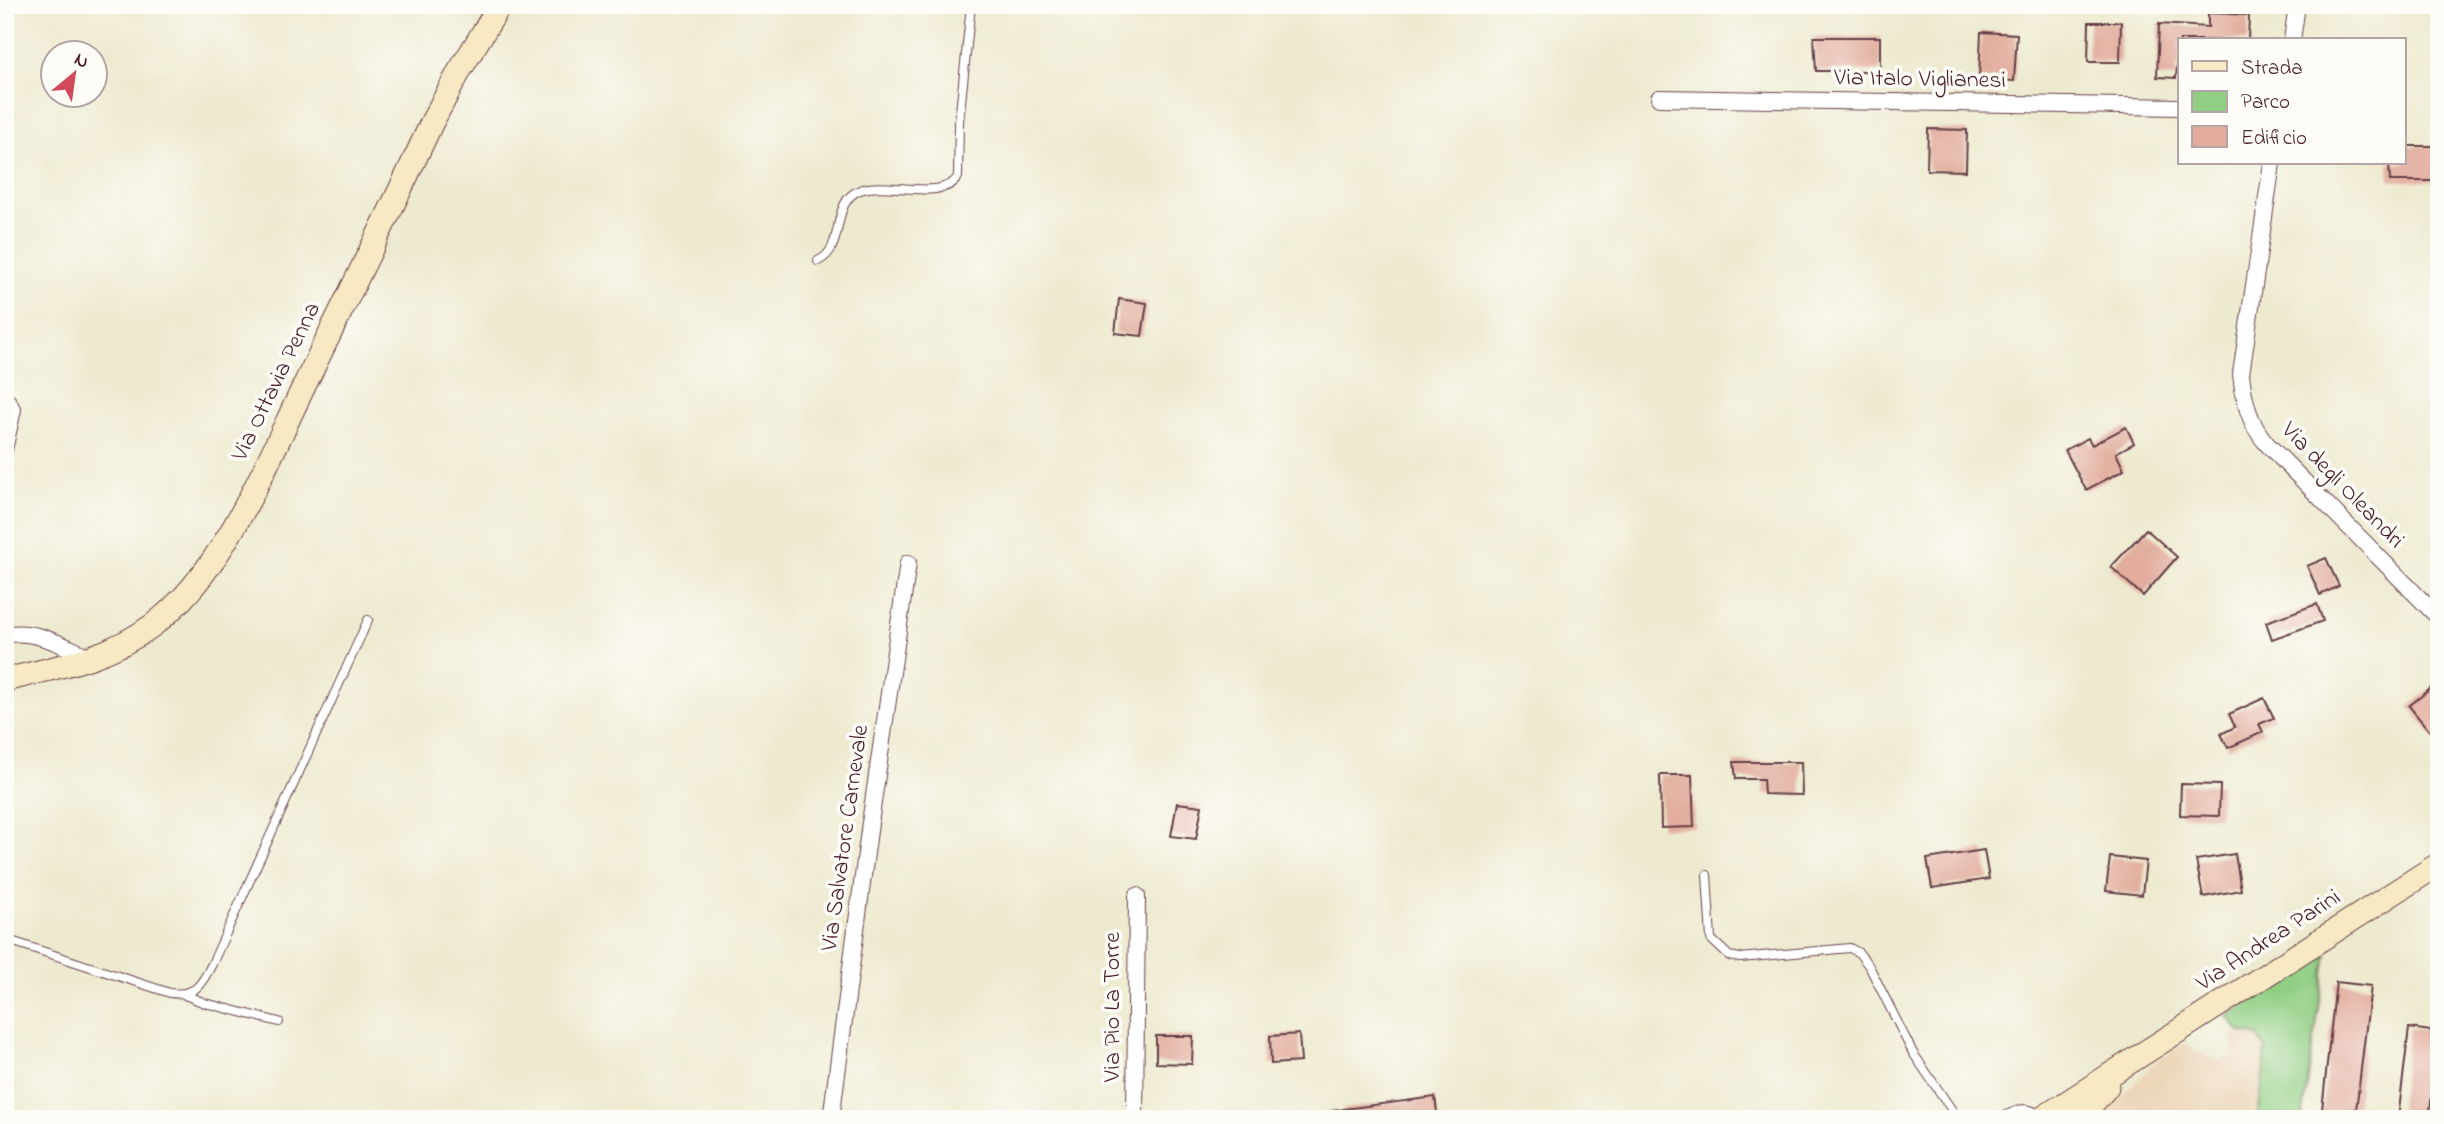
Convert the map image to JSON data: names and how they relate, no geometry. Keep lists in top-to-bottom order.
{
  "streets": {
    "street": [
      "Via Italo Viglianesi",
      "Via Ottavia Penna",
      "Via degli Oleandri",
      "Via Salvatore Carnevale",
      "Via Andrea Parini",
      "Via Pio La Torre"
    ]
  },
  "legend": ["Strada", "Parco", "Edificio"],
  "north": "top right"
}
